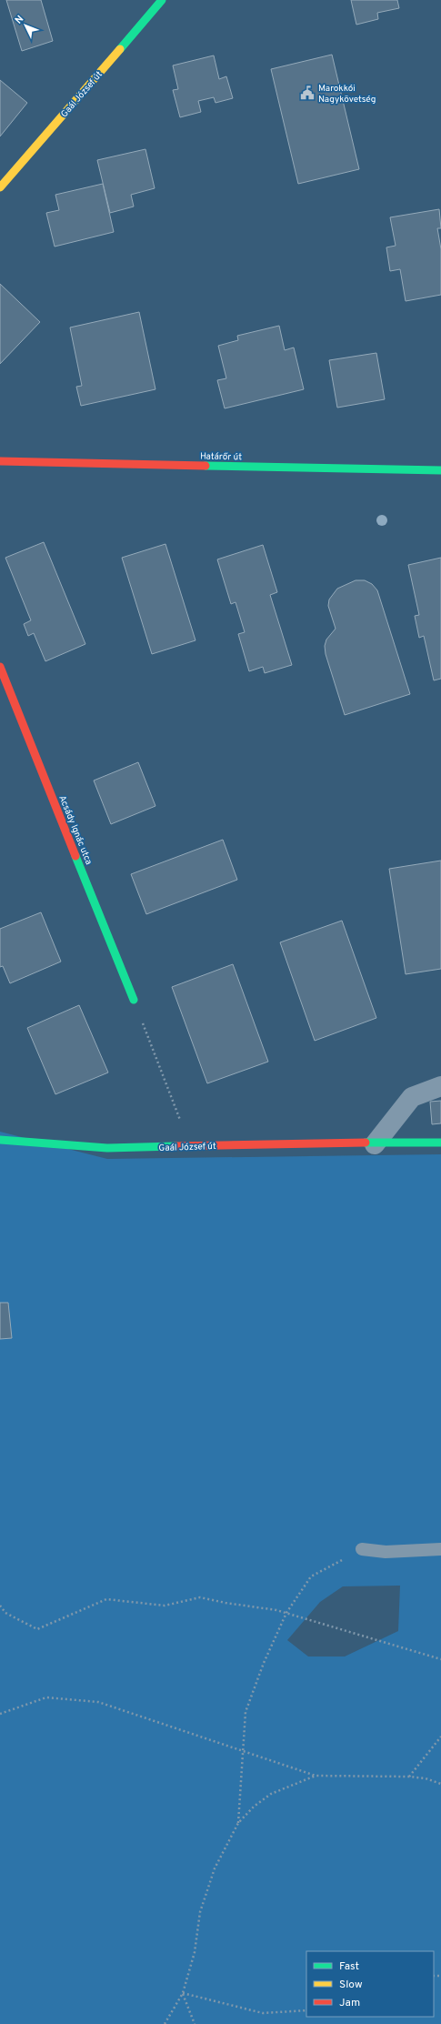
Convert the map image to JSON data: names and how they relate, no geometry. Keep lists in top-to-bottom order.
{
  "streets": {
    "street": ["Gaál József út", "Határőr út", "Acsády Ignác utca"]
  },
  "places": {
    "public building": ["Marokkói Nagykövetség"]
  },
  "legend": ["Fast", "Slow", "Jam"],
  "north": "top left"
}
